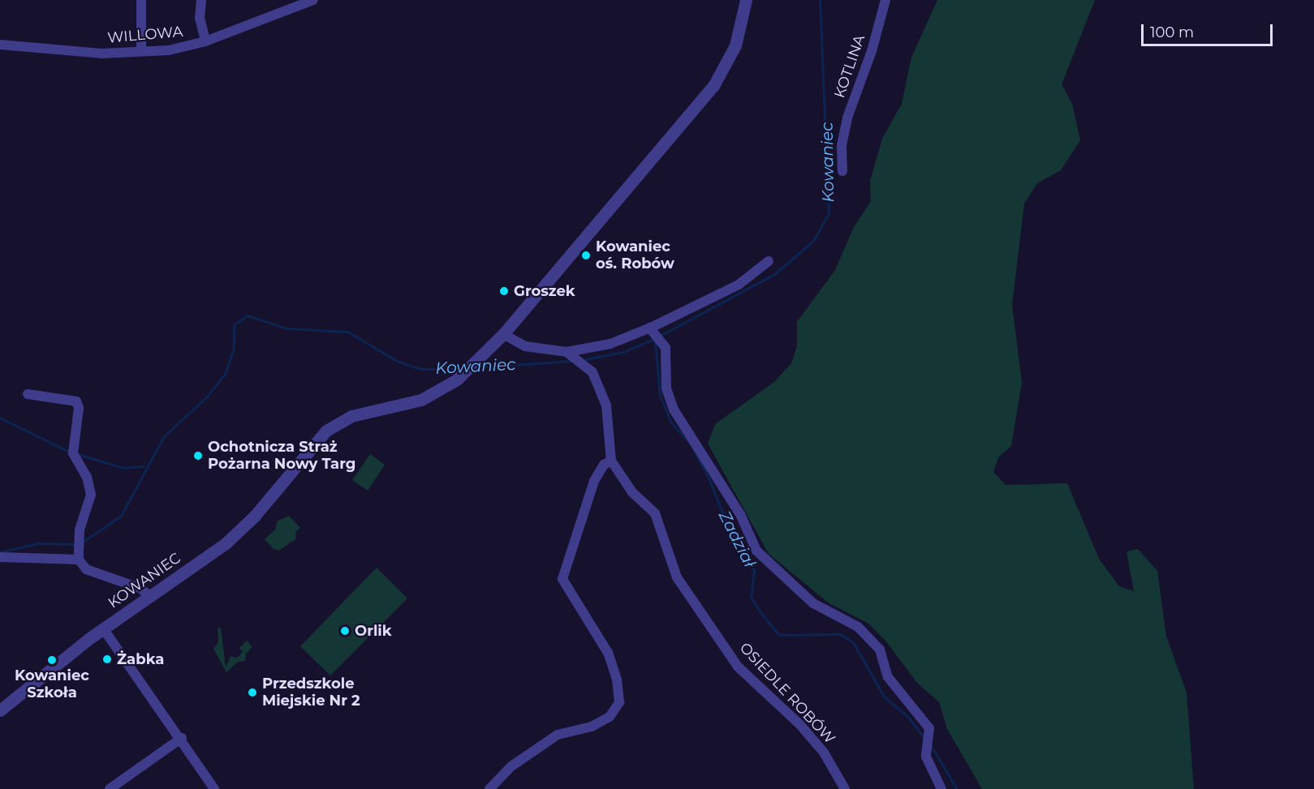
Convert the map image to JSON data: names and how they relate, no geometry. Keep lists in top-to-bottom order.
{
  "streets": {
    "street": [
      "WILLOWA",
      "KOTLINA",
      "KOWANIEC",
      "OSIEDLE ROBÓW"
    ]
  },
  "crossings": [
    ["KOWANIEC", "OSIEDLE ROBÓW"]
  ],
  "water": ["Kowaniec", "Zadział"],
  "places": [
    "Kowaniec oś. Robów",
    "Groszek",
    "Ochotnicza Straż Pożarna Nowy Targ",
    "Orlik",
    "Żabka",
    "Kowaniec Szkoła",
    "Przedszkole Miejskie Nr 2"
  ],
  "scale_bar": "100 m"
}
